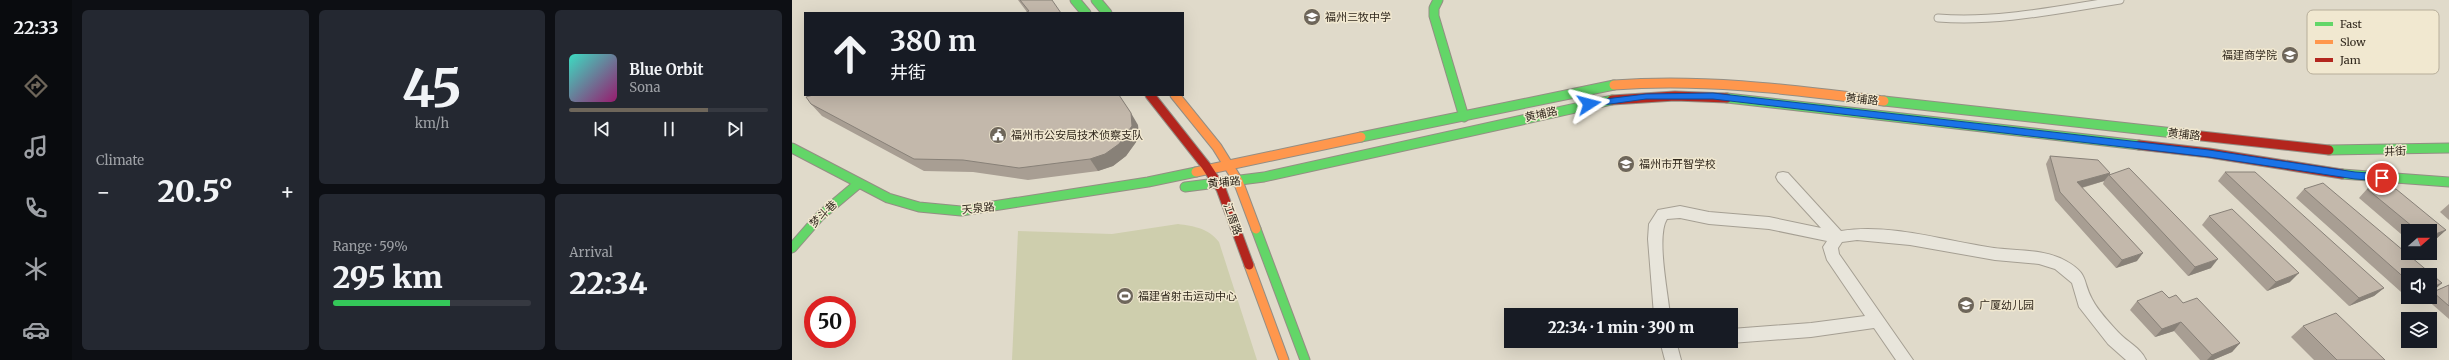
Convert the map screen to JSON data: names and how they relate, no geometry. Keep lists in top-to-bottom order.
{
  "streets": {
    "main road": [
      "黄埔路",
      "井街",
      "天泉路",
      "梦斗巷",
      "江厝路"
    ]
  },
  "crossings": [
    ["黄埔路", "井街"],
    ["黄埔路", "天泉路"],
    ["黄埔路", "江厝路"],
    ["天泉路", "梦斗巷"]
  ],
  "places": {
    "school or university": [
      "福州三牧中学",
      "福建商学院",
      "福州市开智学校",
      "广厦幼儿园"
    ],
    "public building": ["福州市公安局技术侦察支队"],
    "sports": ["福建省射击运动中心"]
  },
  "legend": ["Fast", "Slow", "Jam"],
  "north": "right",
  "page": {
    "tabs": "22:33",
    "tile": [
      "Climate",
      ["45", "km/h"],
      ["Range · 59%", "295 km"],
      ["Arrival", "22:34"]
    ],
    "turn": ["380 m", "井街"],
    "song": ["Blue Orbit", "Sona"],
    "heat": ["−", "20.5°", "+"],
    "limit": "50",
    "trip": "22:34 · 1 min · 390 m"
  }
}
